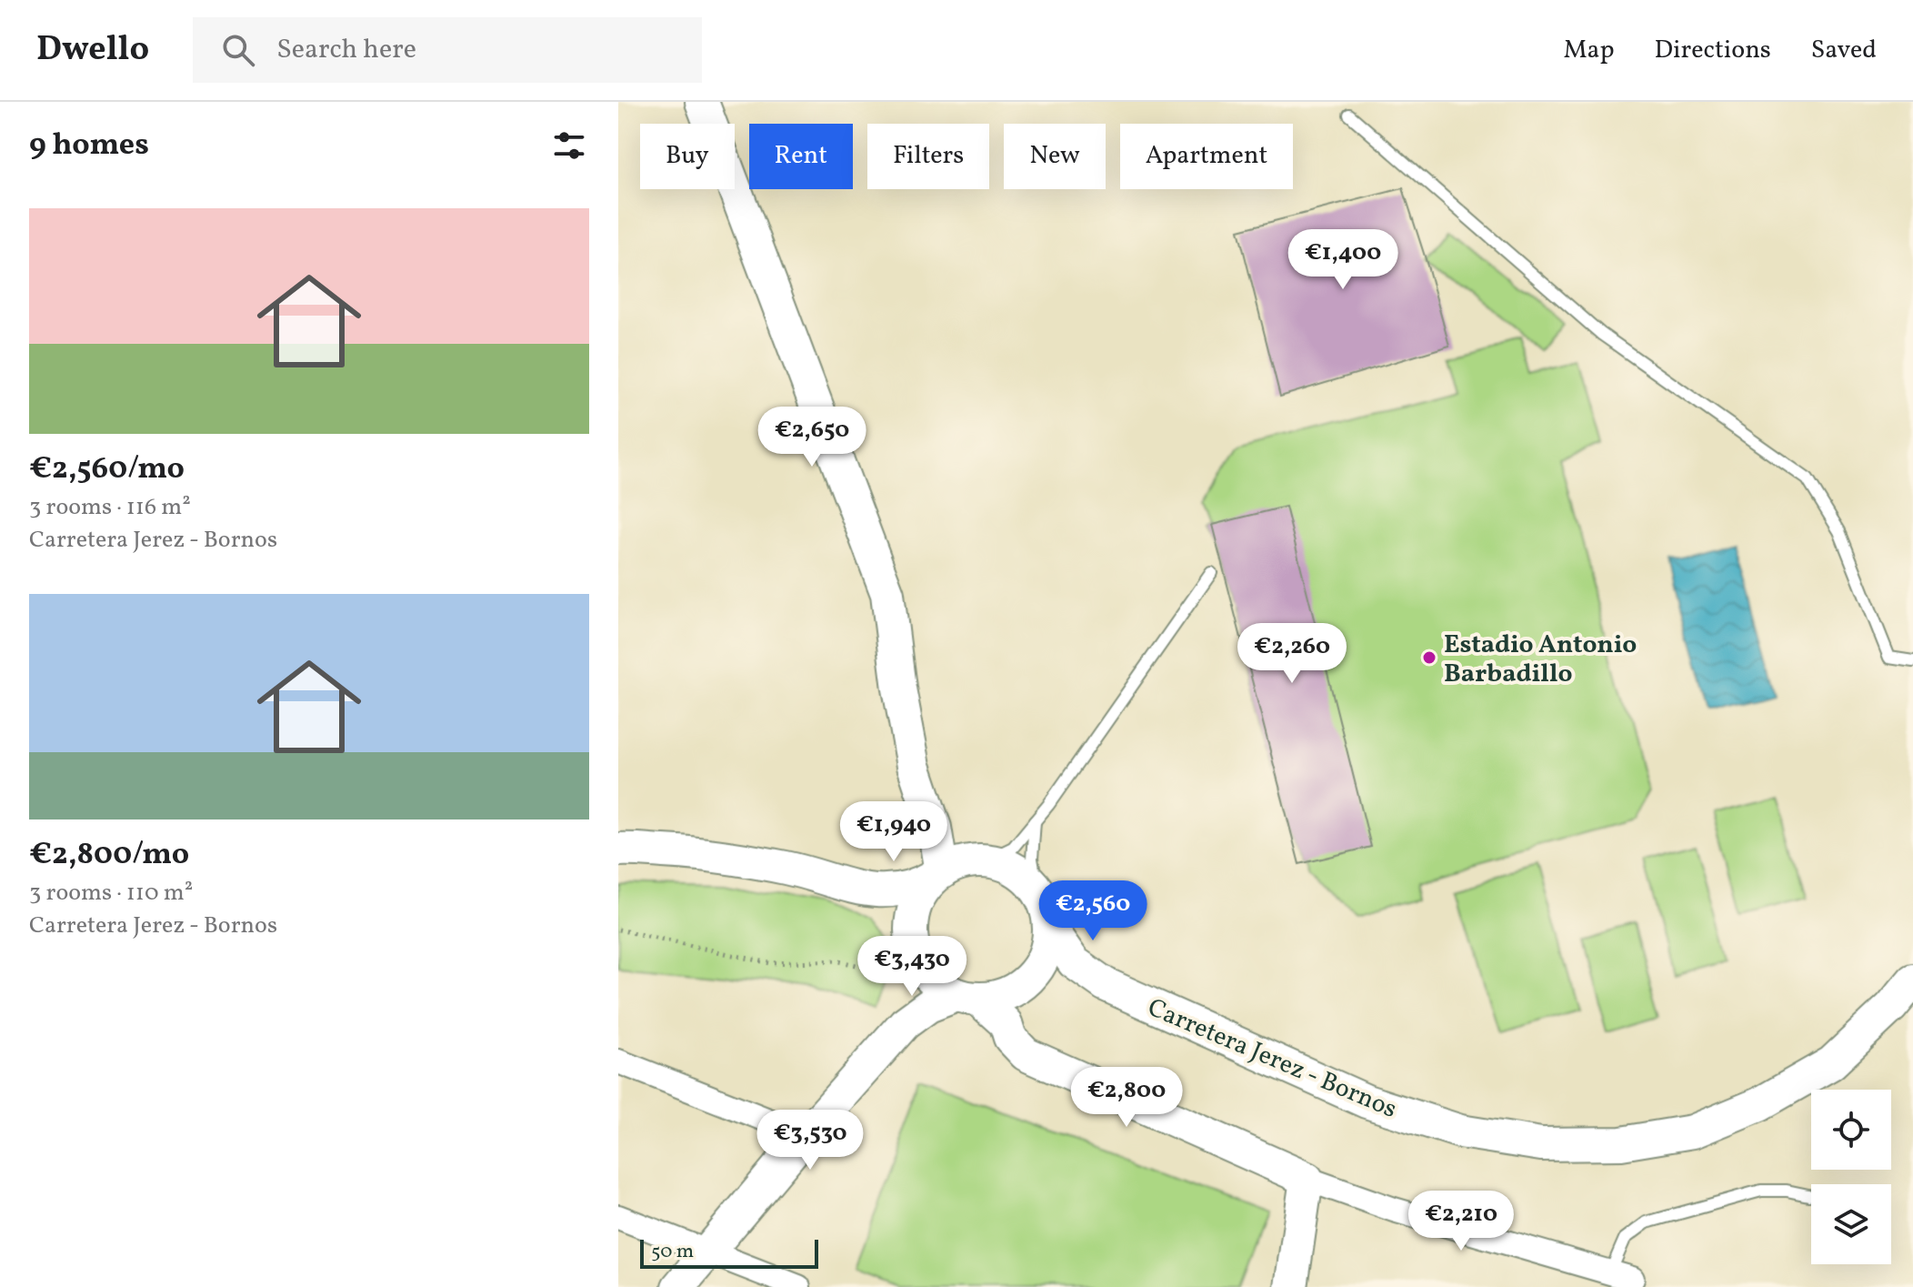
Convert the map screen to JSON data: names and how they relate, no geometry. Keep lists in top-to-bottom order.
{
  "streets": {
    "street": ["Carretera Jerez - Bornos"]
  },
  "places": ["Estadio Antonio Barbadillo"],
  "scale_bar": "50 m",
  "page": {
    "header": "Dwello",
    "search": "Search here",
    "nav": ["Map", "Directions", "Saved"],
    "heading": "9 homes",
    "chip": [
      "Buy",
      "Rent",
      "Filters",
      "New",
      "Apartment"
    ],
    "list": [
      {
        "name": "€2,560/mo",
        "note": "3 rooms · 116 m² · Carretera Jerez - Bornos"
      },
      {
        "name": "€2,800/mo",
        "note": "3 rooms · 110 m² · Carretera Jerez - Bornos"
      }
    ],
    "price": [
      "€1,400",
      "€2,650",
      "€2,260",
      "€1,940",
      "€2,560",
      "€3,430",
      "€2,800",
      "€3,530",
      "€2,210"
    ],
    "scale": "50 m"
  }
}
